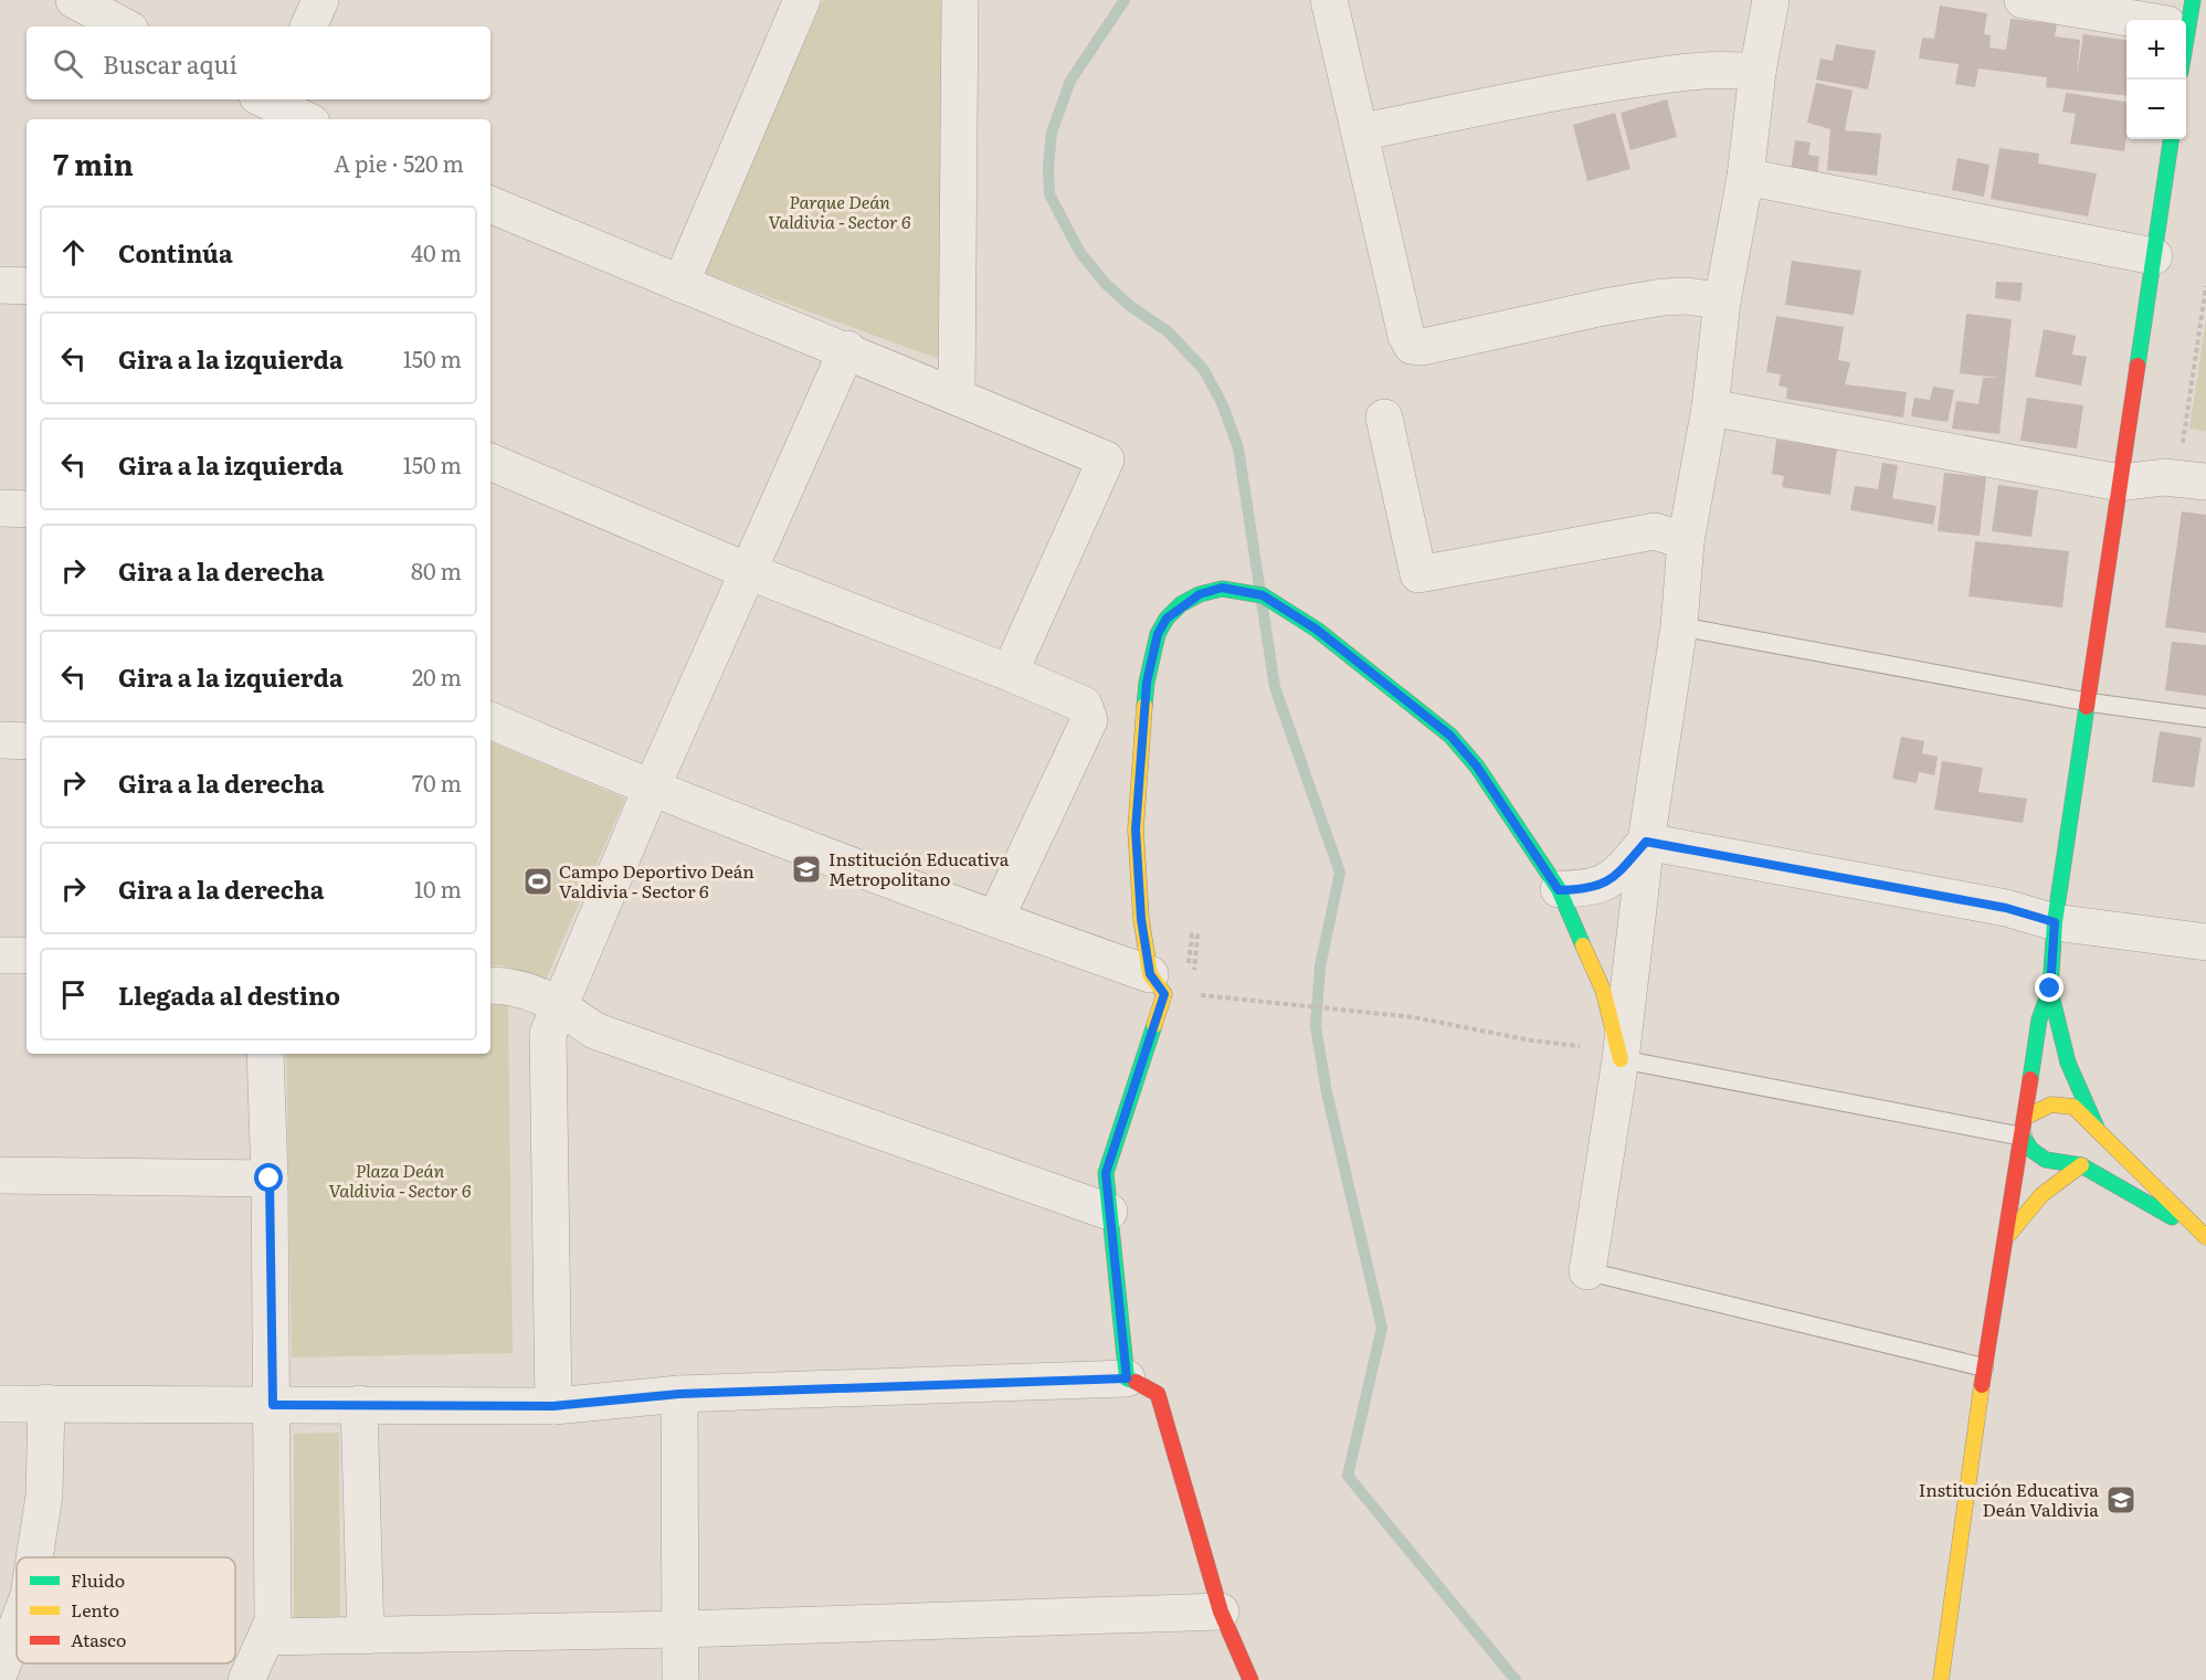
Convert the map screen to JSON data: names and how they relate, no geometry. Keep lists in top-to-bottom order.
{
  "parks": ["Parque Deán Valdivia - Sector 6", "Plaza Deán Valdivia - Sector 6"],
  "places": {
    "school or university": ["Institución Educativa Metropolitano", "Institución Educativa Deán Valdivia"],
    "sports": ["Campo Deportivo Deán Valdivia - Sector 6"]
  },
  "legend": ["Fluido", "Lento", "Atasco"],
  "page": {
    "map_buttons": ["+", "−"],
    "search": "Buscar aquí",
    "heading": ["7 min", "A pie · 520 m"],
    "list": [
      ["Continúa", "40 m"],
      ["Gira a la izquierda", "150 m"],
      ["Gira a la izquierda", "150 m"],
      ["Gira a la derecha", "80 m"],
      ["Gira a la izquierda", "20 m"],
      ["Gira a la derecha", "70 m"],
      ["Gira a la derecha", "10 m"],
      "Llegada al destino"
    ]
  }
}
